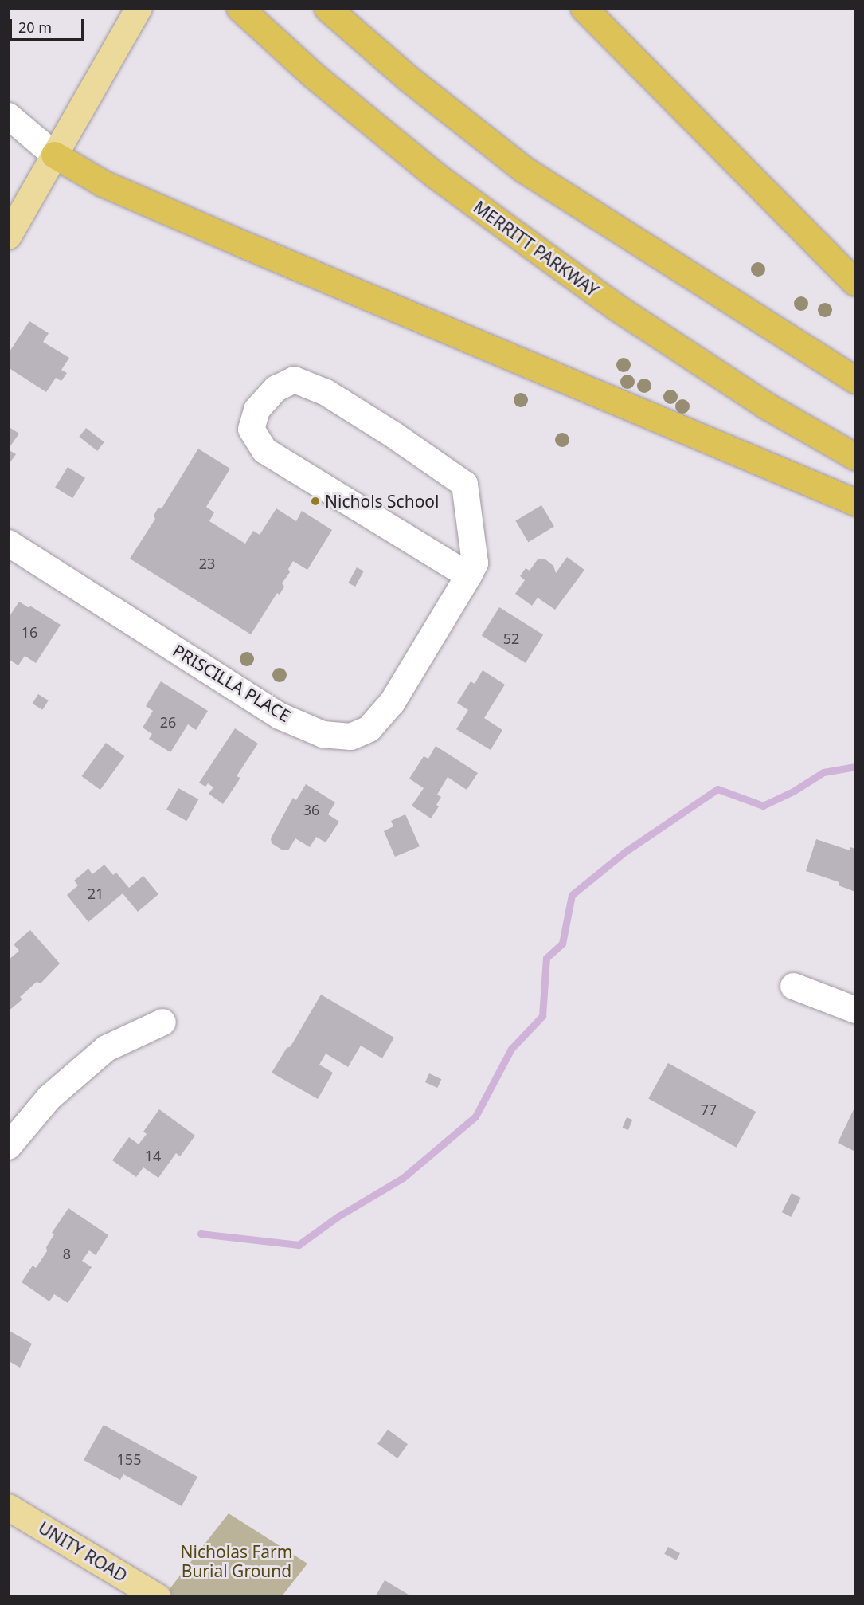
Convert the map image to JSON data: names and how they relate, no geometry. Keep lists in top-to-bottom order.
{
  "streets": {
    "highway": ["MERRITT PARKWAY"],
    "main road": ["UNITY ROAD"],
    "street": ["PRISCILLA PLACE"]
  },
  "parks": ["Nicholas Farm Burial Ground"],
  "places": ["Nichols School"],
  "house_numbers": [
    "23",
    "16",
    "52",
    "26",
    "36",
    "21",
    "77",
    "14",
    "8",
    "155"
  ],
  "scale_bar": "20 m"
}
